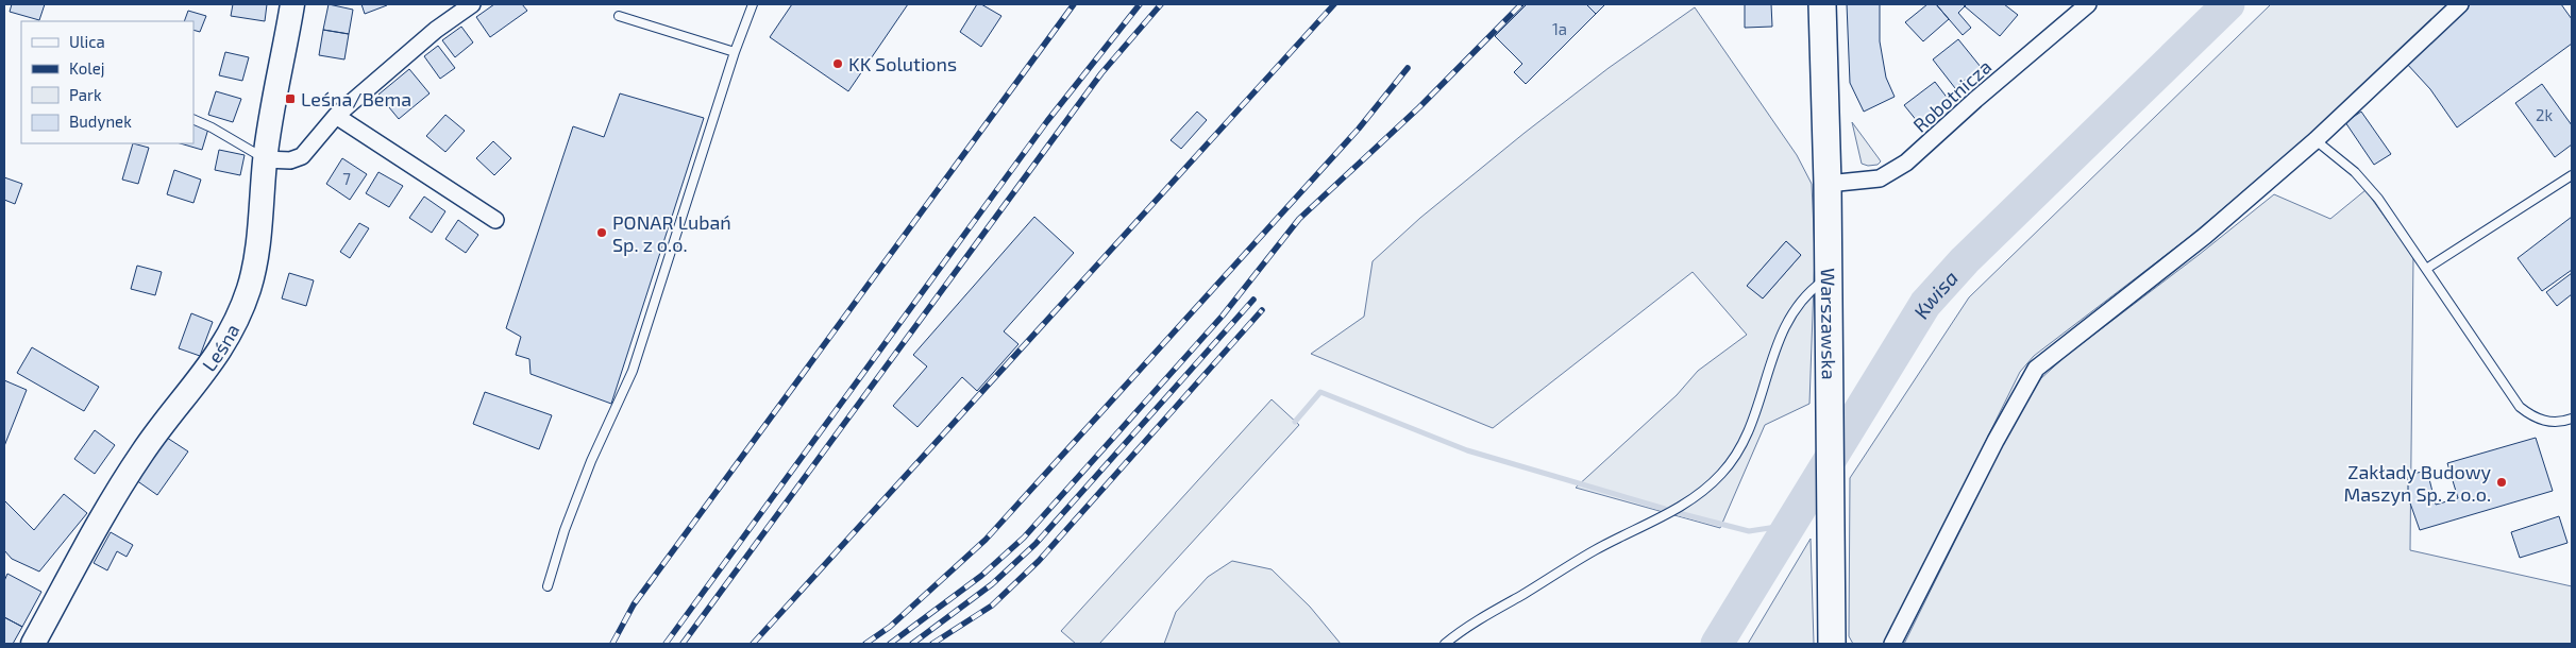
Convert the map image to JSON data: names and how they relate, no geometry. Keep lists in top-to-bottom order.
{
  "streets": {
    "main road": ["Warszawska", "Leśna"],
    "street": ["Robotnicza"]
  },
  "crossings": [
    ["Robotnicza", "Warszawska"]
  ],
  "water": ["Kwisa"],
  "places": {
    "other": ["KK Solutions", "PONAR Lubań Sp. z o.o.", "Zakłady Budowy Maszyn Sp. z o.o."],
    "transit": ["Leśna/Bema"]
  },
  "house_numbers": ["1a", "2k", "7"],
  "legend": [
    "Ulica",
    "Kolej",
    "Park",
    "Budynek"
  ]
}
